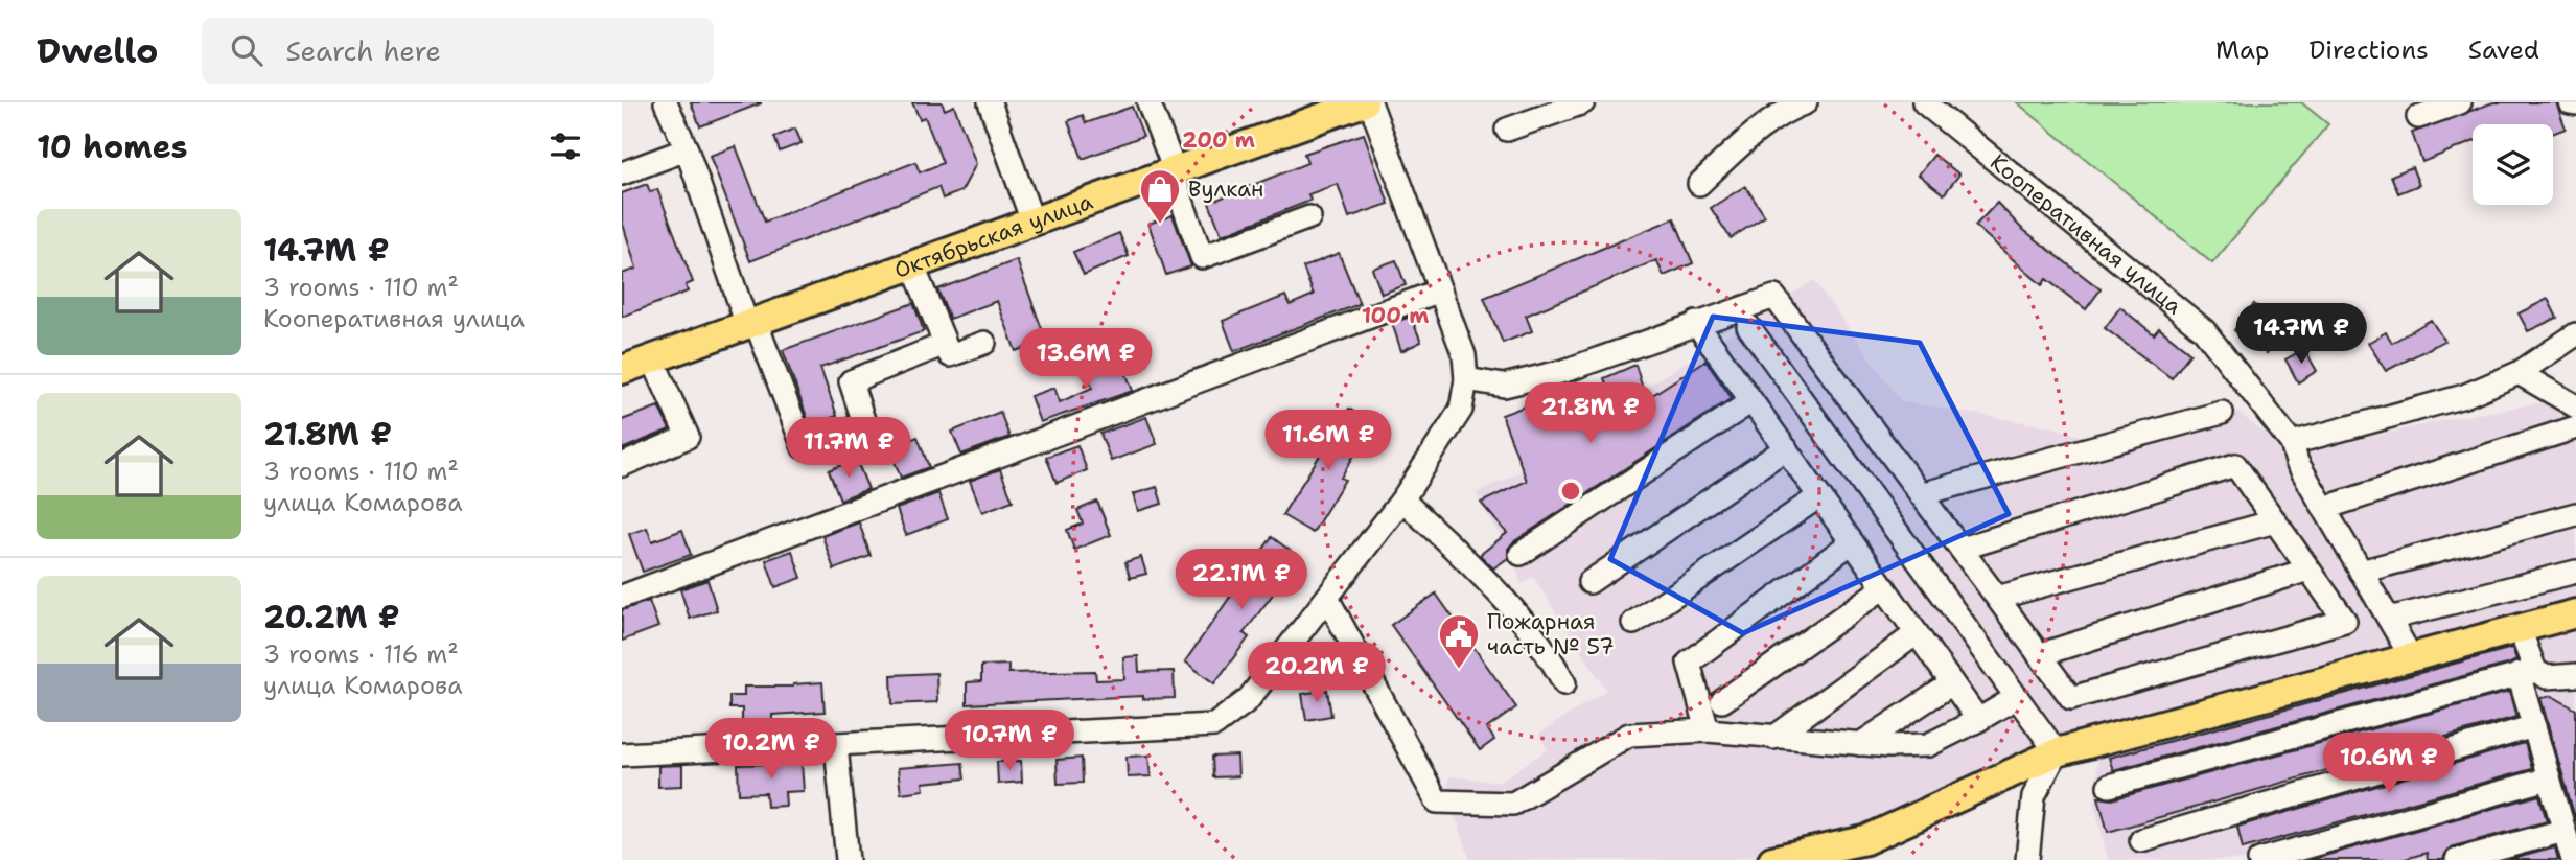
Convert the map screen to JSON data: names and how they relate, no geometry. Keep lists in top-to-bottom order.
{
  "streets": {
    "main road": ["Октябрьская улица"],
    "street": ["Кооперативная улица"]
  },
  "places": {
    "shop": ["Вулкан"],
    "public building": ["Пожарная часть № 57"]
  },
  "page": {
    "header": "Dwello",
    "search": "Search here",
    "nav": ["Map", "Directions", "Saved"],
    "heading": "10 homes",
    "list": [
      {
        "name": "14.7M ₽",
        "note": "3 rooms · 110 m² · Кооперативная улица"
      },
      {
        "name": "21.8M ₽",
        "note": "3 rooms · 110 m² · улица Комарова"
      },
      {
        "name": "20.2M ₽",
        "note": "3 rooms · 116 m² · улица Комарова"
      }
    ],
    "price": [
      "14.7M ₽",
      "13.6M ₽",
      "21.8M ₽",
      "11.6M ₽",
      "11.7M ₽",
      "22.1M ₽",
      "20.2M ₽",
      "10.7M ₽",
      "10.2M ₽",
      "10.6M ₽"
    ]
  },
  "rings": ["200 m", "100 m"]
}
